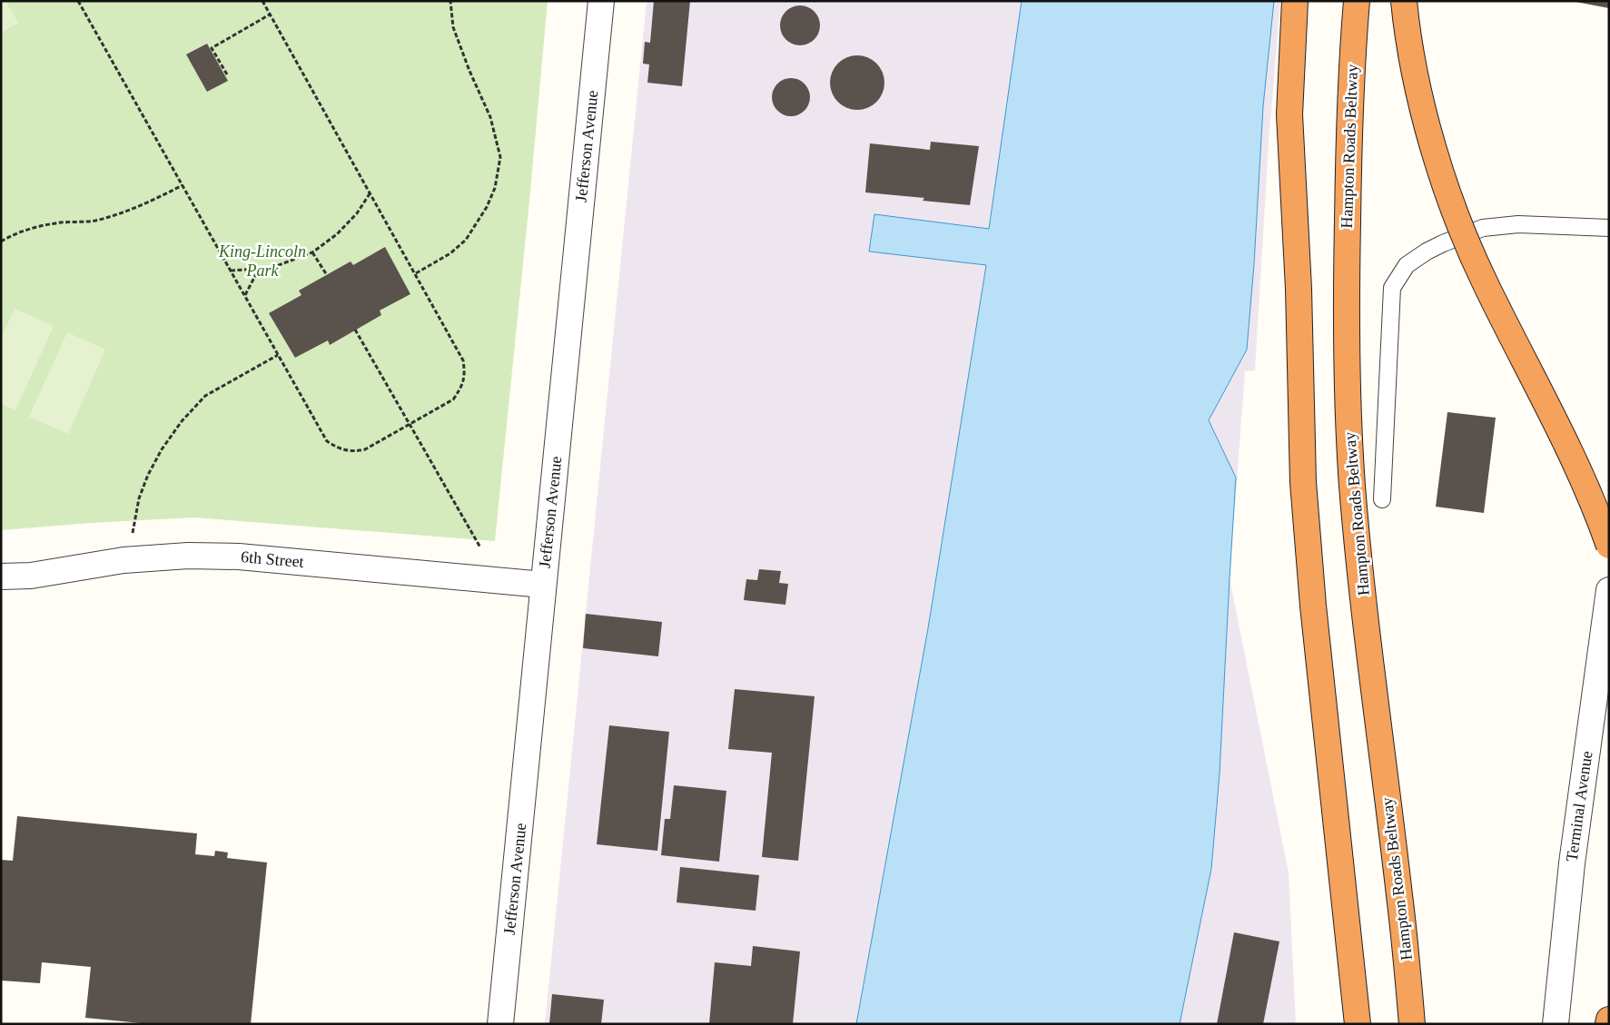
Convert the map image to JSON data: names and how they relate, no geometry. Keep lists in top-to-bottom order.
{
  "streets": {
    "highway": ["Hampton Roads Beltway"],
    "street": ["Jefferson Avenue", "6th Street", "Terminal Avenue"]
  },
  "crossings": [
    ["Jefferson Avenue", "6th Street"]
  ],
  "parks": ["King-Lincoln Park"]
}
